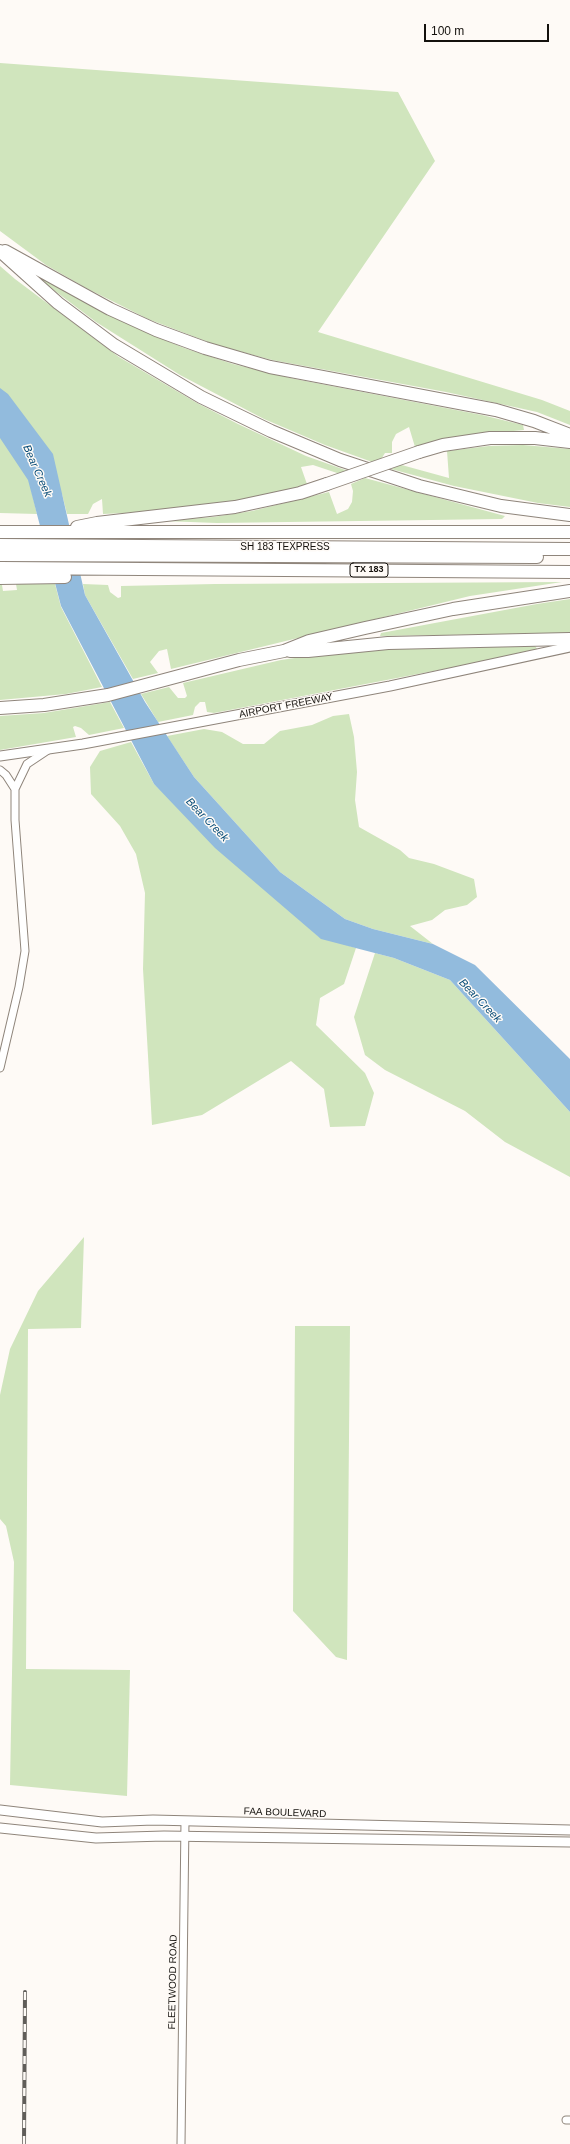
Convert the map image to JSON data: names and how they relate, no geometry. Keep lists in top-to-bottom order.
{
  "streets": {
    "highway": ["SH 183 TEXPRESS", "TX 183"],
    "street": ["AIRPORT FREEWAY", "FAA BOULEVARD", "FLEETWOOD ROAD"]
  },
  "crossings": [
    ["FAA BOULEVARD", "FLEETWOOD ROAD"]
  ],
  "water": ["Bear Creek"],
  "scale_bar": "100 m"
}
